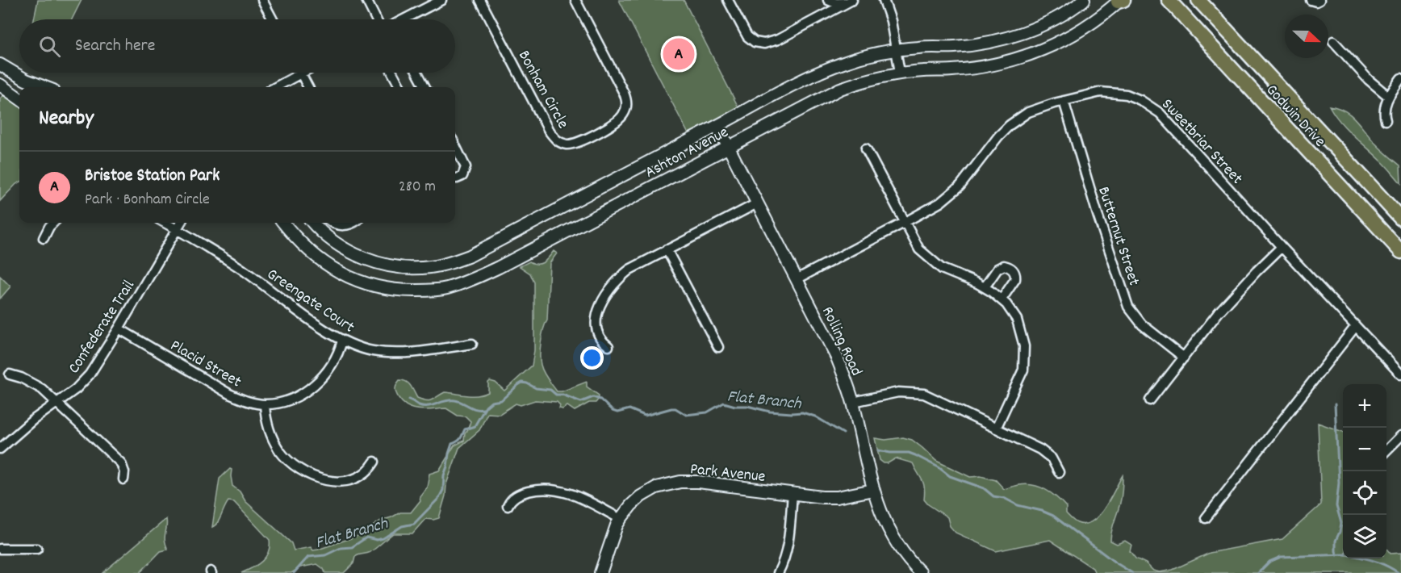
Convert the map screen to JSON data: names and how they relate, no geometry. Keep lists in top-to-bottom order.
{
  "streets": {
    "main road": ["Godwin Drive"],
    "street": [
      "Bonham Circle",
      "Sweetbriar Street",
      "Ashton Avenue",
      "Butternut Street",
      "Greengate Court",
      "Confederate Trail",
      "Rolling Road",
      "Placid Street",
      "Park Avenue"
    ]
  },
  "crossings": [
    ["Sweetbriar Street", "Butternut Street"],
    ["Sweetbriar Street", "Rolling Road"],
    ["Ashton Avenue", "Rolling Road"],
    ["Greengate Court", "Confederate Trail"],
    ["Greengate Court", "Placid Street"],
    ["Confederate Trail", "Placid Street"],
    ["Rolling Road", "Park Avenue"]
  ],
  "water": ["Flat Branch"],
  "north": "right",
  "page": {
    "search": "Search here",
    "pins": "A",
    "heading": "Nearby",
    "list": [
      {
        "mark": "A",
        "name": "Bristoe Station Park",
        "note": "Park · Bonham Circle",
        "value": "280 m"
      }
    ],
    "map_buttons": ["+", "−"]
  }
}
